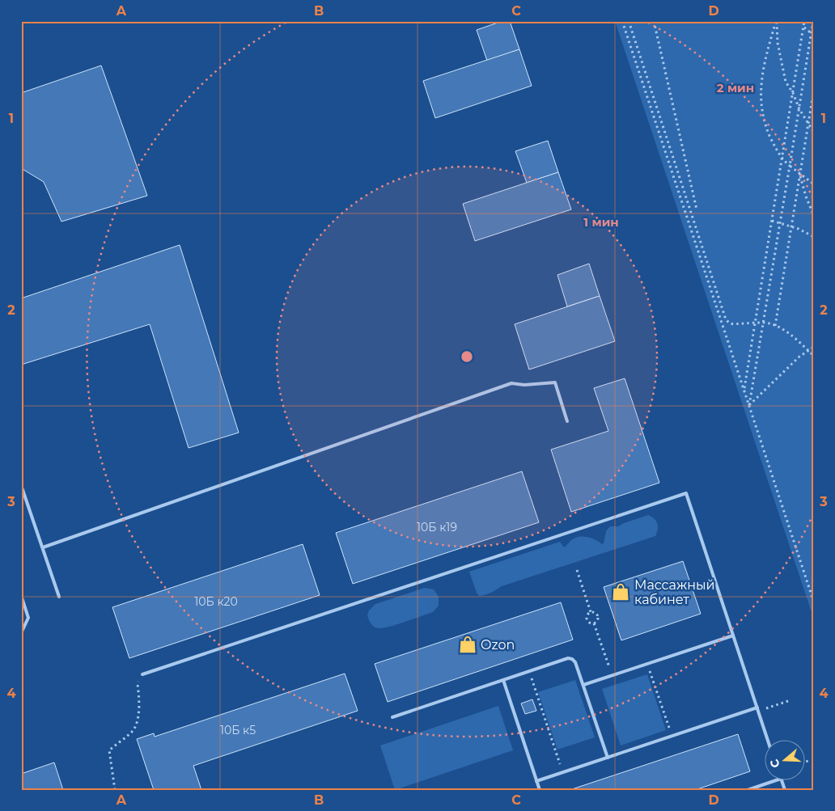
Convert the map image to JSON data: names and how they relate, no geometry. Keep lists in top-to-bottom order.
{
  "places": {
    "shop": ["Массажный кабинет", "Ozon"]
  },
  "house_numbers": ["10Б к19", "10Б к20", "10Б к5"],
  "north": "left",
  "grid": {
    "columns": [
      "A",
      "B",
      "C",
      "D"
    ],
    "rows": [
      "1",
      "2",
      "3",
      "4"
    ]
  },
  "rings": ["2 мин", "1 мин"]
}
